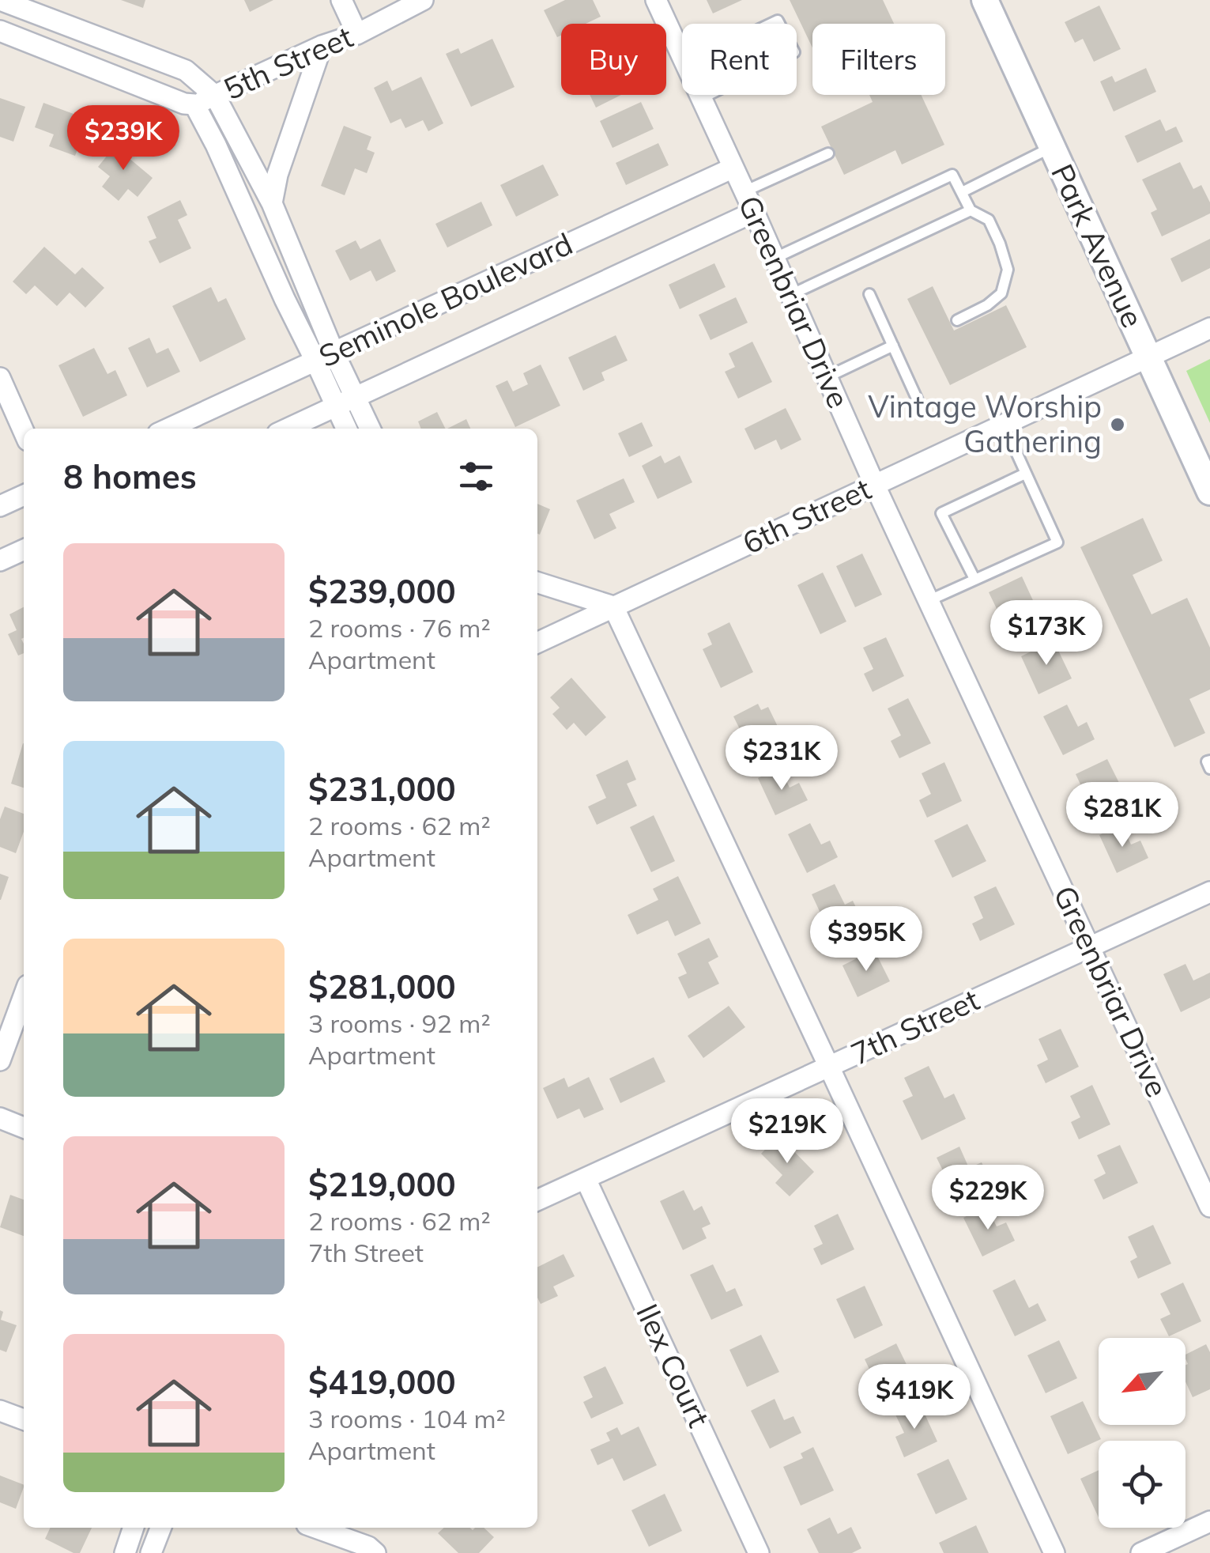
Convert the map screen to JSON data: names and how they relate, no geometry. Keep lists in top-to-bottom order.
{
  "streets": {
    "street": [
      "5th Street",
      "Park Avenue",
      "Seminole Boulevard",
      "Greenbriar Drive",
      "6th Street",
      "7th Street",
      "Ilex Court"
    ]
  },
  "crossings": [
    ["Park Avenue", "6th Street"],
    ["Seminole Boulevard", "Greenbriar Drive"],
    ["Greenbriar Drive", "6th Street"],
    ["Greenbriar Drive", "7th Street"],
    ["7th Street", "Ilex Court"]
  ],
  "places": ["Vintage Worship Gathering"],
  "north": "bottom left",
  "page": {
    "chip": ["Buy", "Rent", "Filters"],
    "price": [
      "$239K",
      "$173K",
      "$231K",
      "$281K",
      "$395K",
      "$219K",
      "$229K",
      "$419K"
    ],
    "heading": "8 homes",
    "list": [
      {
        "name": "$239,000",
        "note": "2 rooms · 76 m² · Apartment"
      },
      {
        "name": "$231,000",
        "note": "2 rooms · 62 m² · Apartment"
      },
      {
        "name": "$281,000",
        "note": "3 rooms · 92 m² · Apartment"
      },
      {
        "name": "$219,000",
        "note": "2 rooms · 62 m² · 7th Street"
      },
      {
        "name": "$419,000",
        "note": "3 rooms · 104 m² · Apartment"
      }
    ]
  }
}
